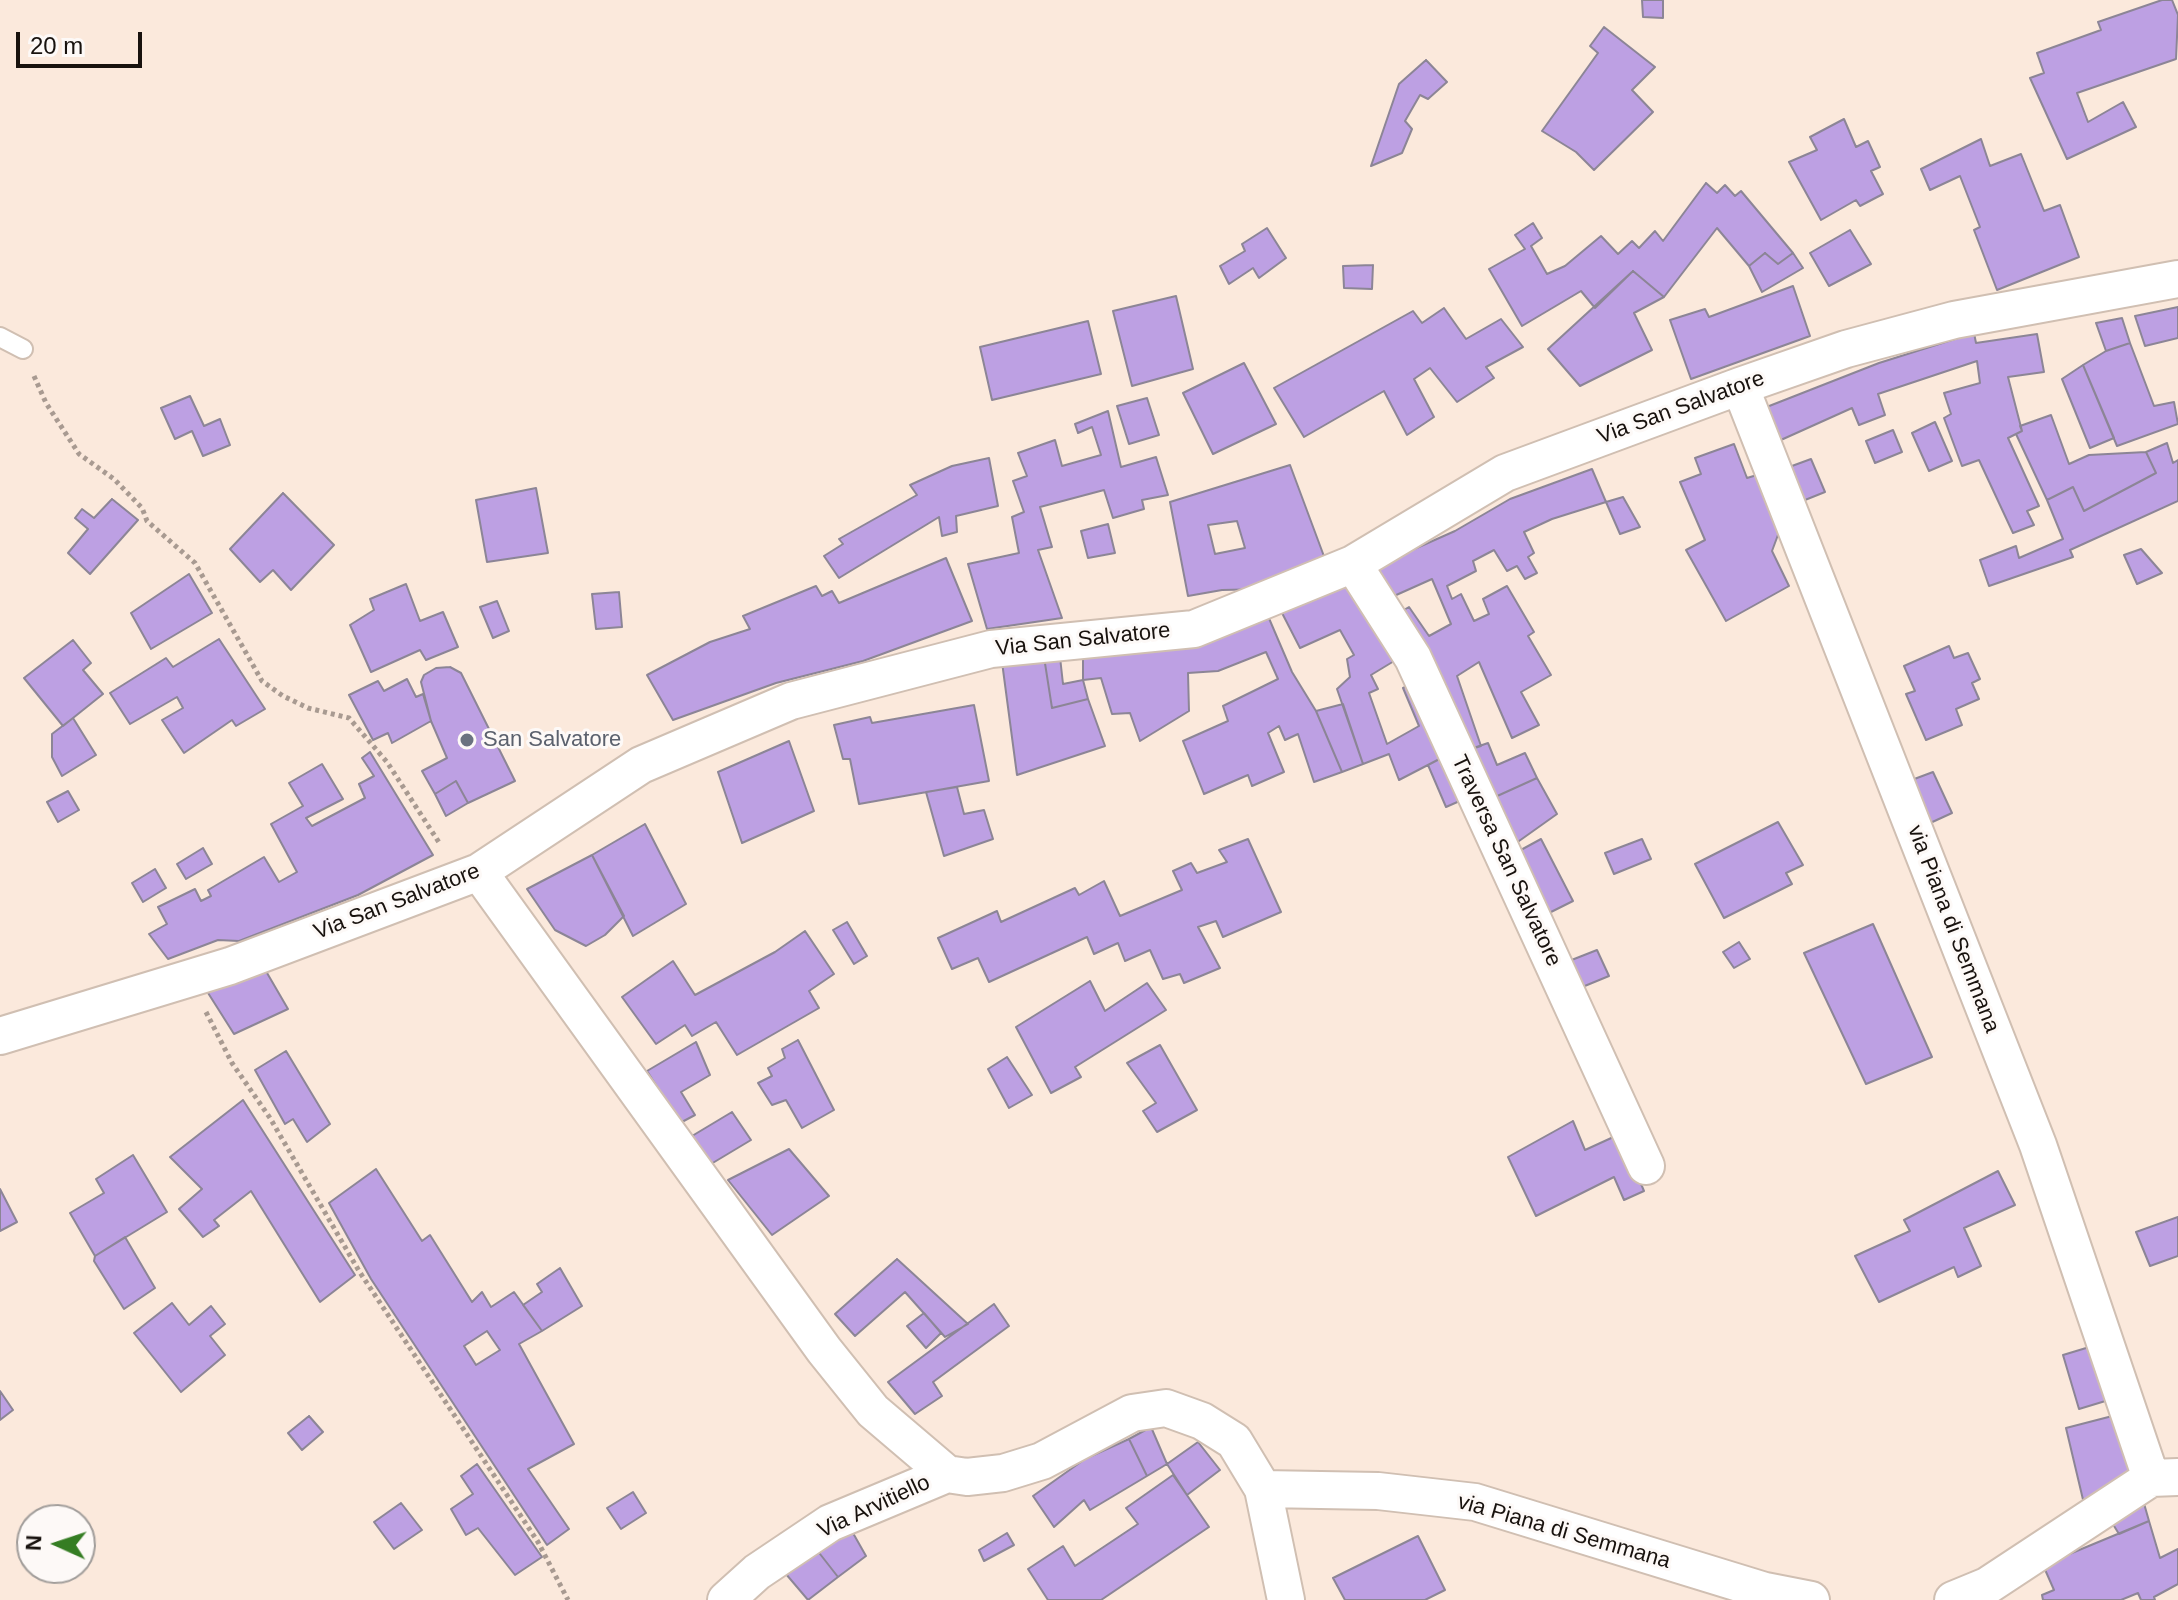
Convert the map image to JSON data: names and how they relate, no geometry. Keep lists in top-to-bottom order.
{
  "streets": {
    "street": [
      "Via San Salvatore",
      "Traversa San Salvatore",
      "via Piana di Semmana",
      "Via Arvitiello"
    ]
  },
  "crossings": [
    ["Via San Salvatore", "Traversa San Salvatore"],
    ["Via San Salvatore", "via Piana di Semmana"]
  ],
  "places": ["San Salvatore"],
  "scale_bar": "20 m",
  "north": "left"
}
